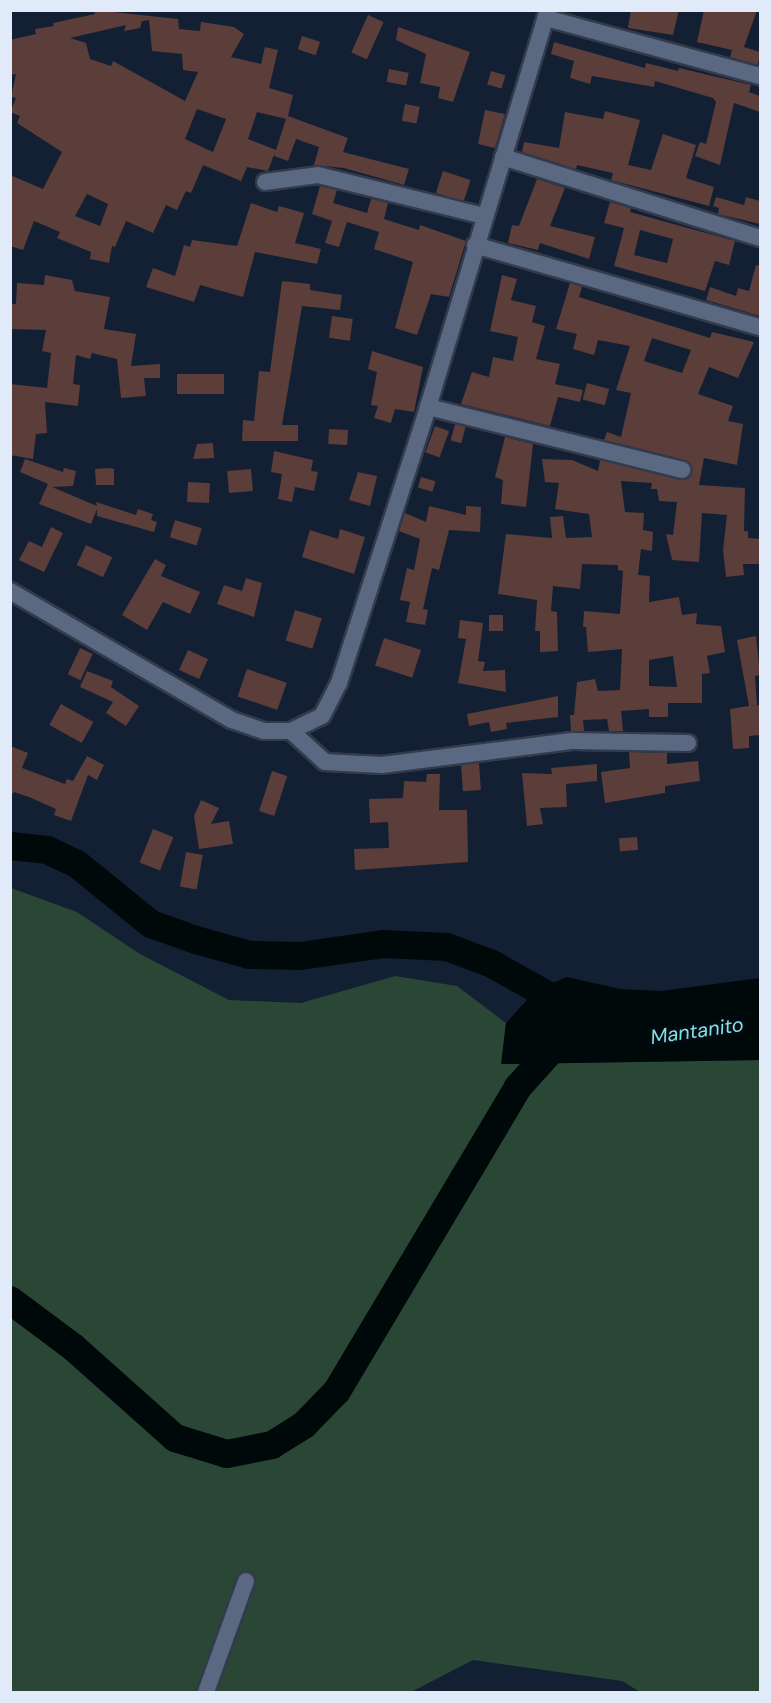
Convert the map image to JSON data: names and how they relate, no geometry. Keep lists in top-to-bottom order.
{
  "water": ["Mantanito"]
}
